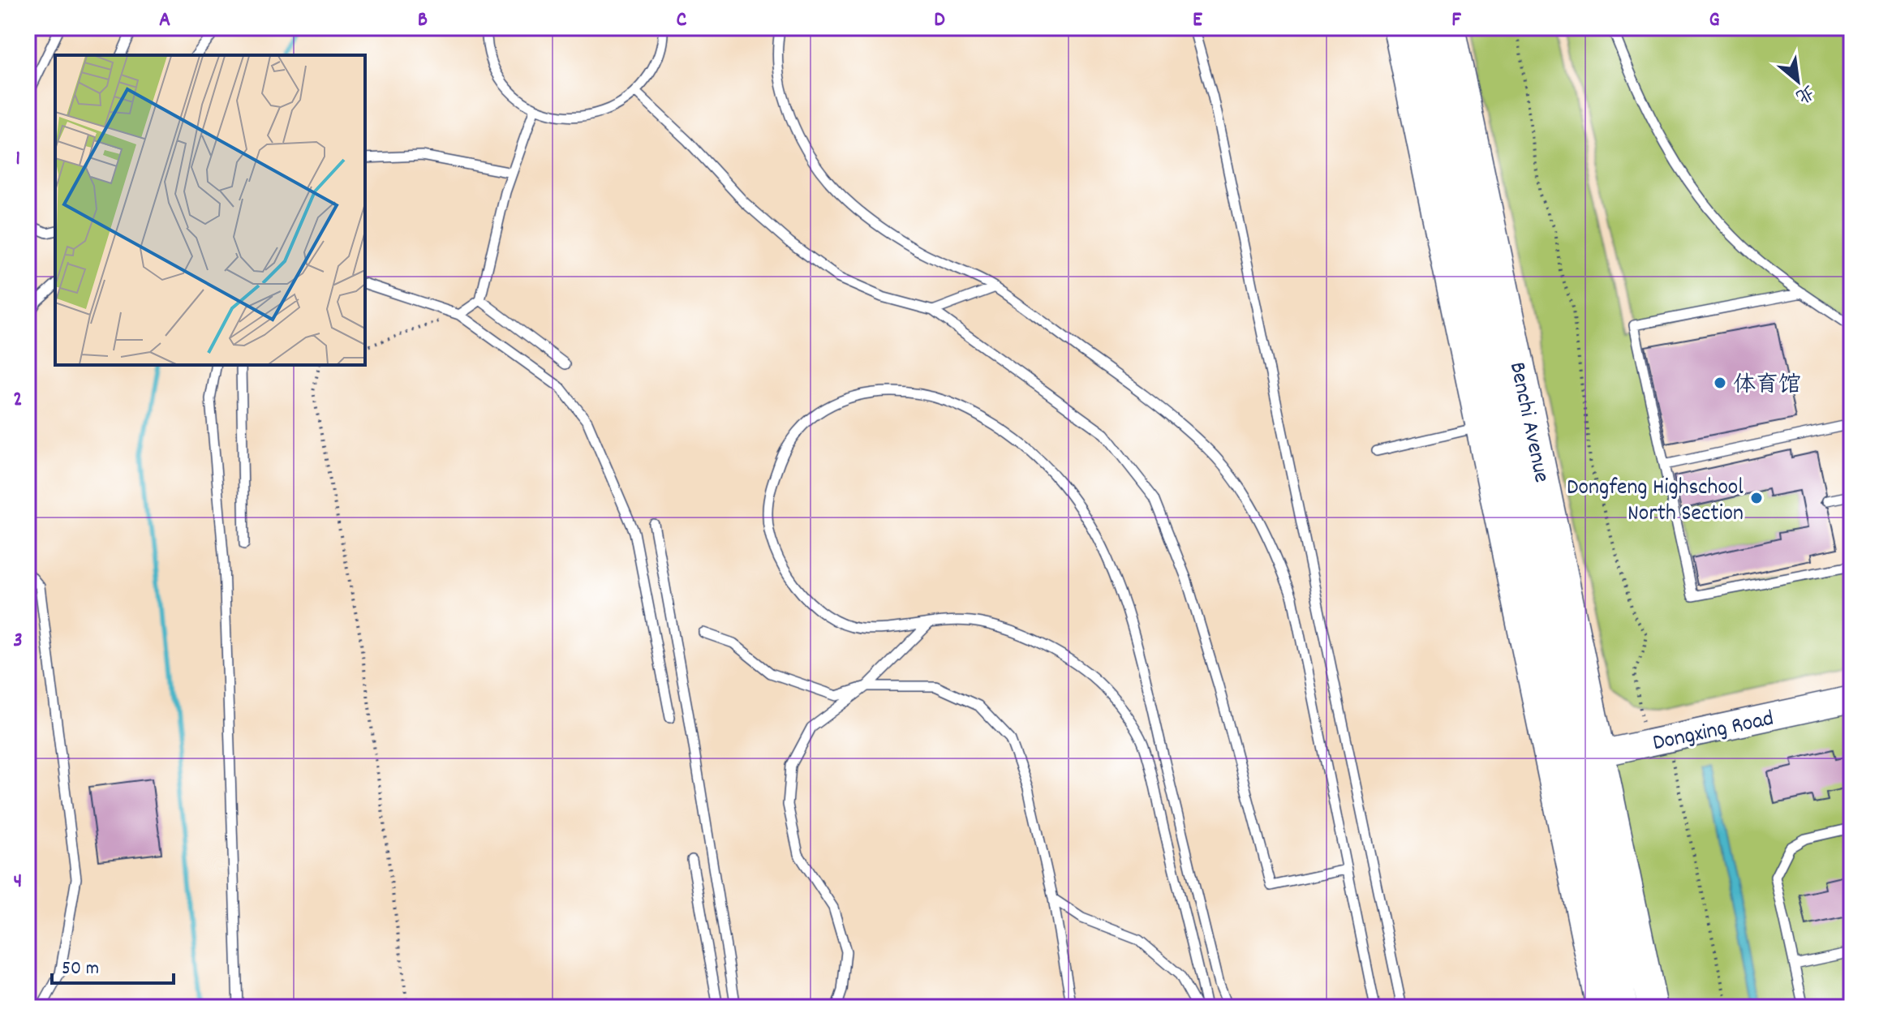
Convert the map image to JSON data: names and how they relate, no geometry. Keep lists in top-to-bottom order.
{
  "streets": {
    "main road": ["Benchi Avenue"],
    "street": ["Dongxing Road"]
  },
  "crossings": [
    ["Benchi Avenue", "Dongxing Road"]
  ],
  "places": ["体育馆", "Dongfeng Highschool North Section"],
  "scale_bar": "50 m",
  "north": "bottom right",
  "grid": {
    "columns": [
      "A",
      "B",
      "C",
      "D",
      "E",
      "F",
      "G"
    ],
    "rows": [
      "1",
      "2",
      "3",
      "4"
    ]
  }
}
